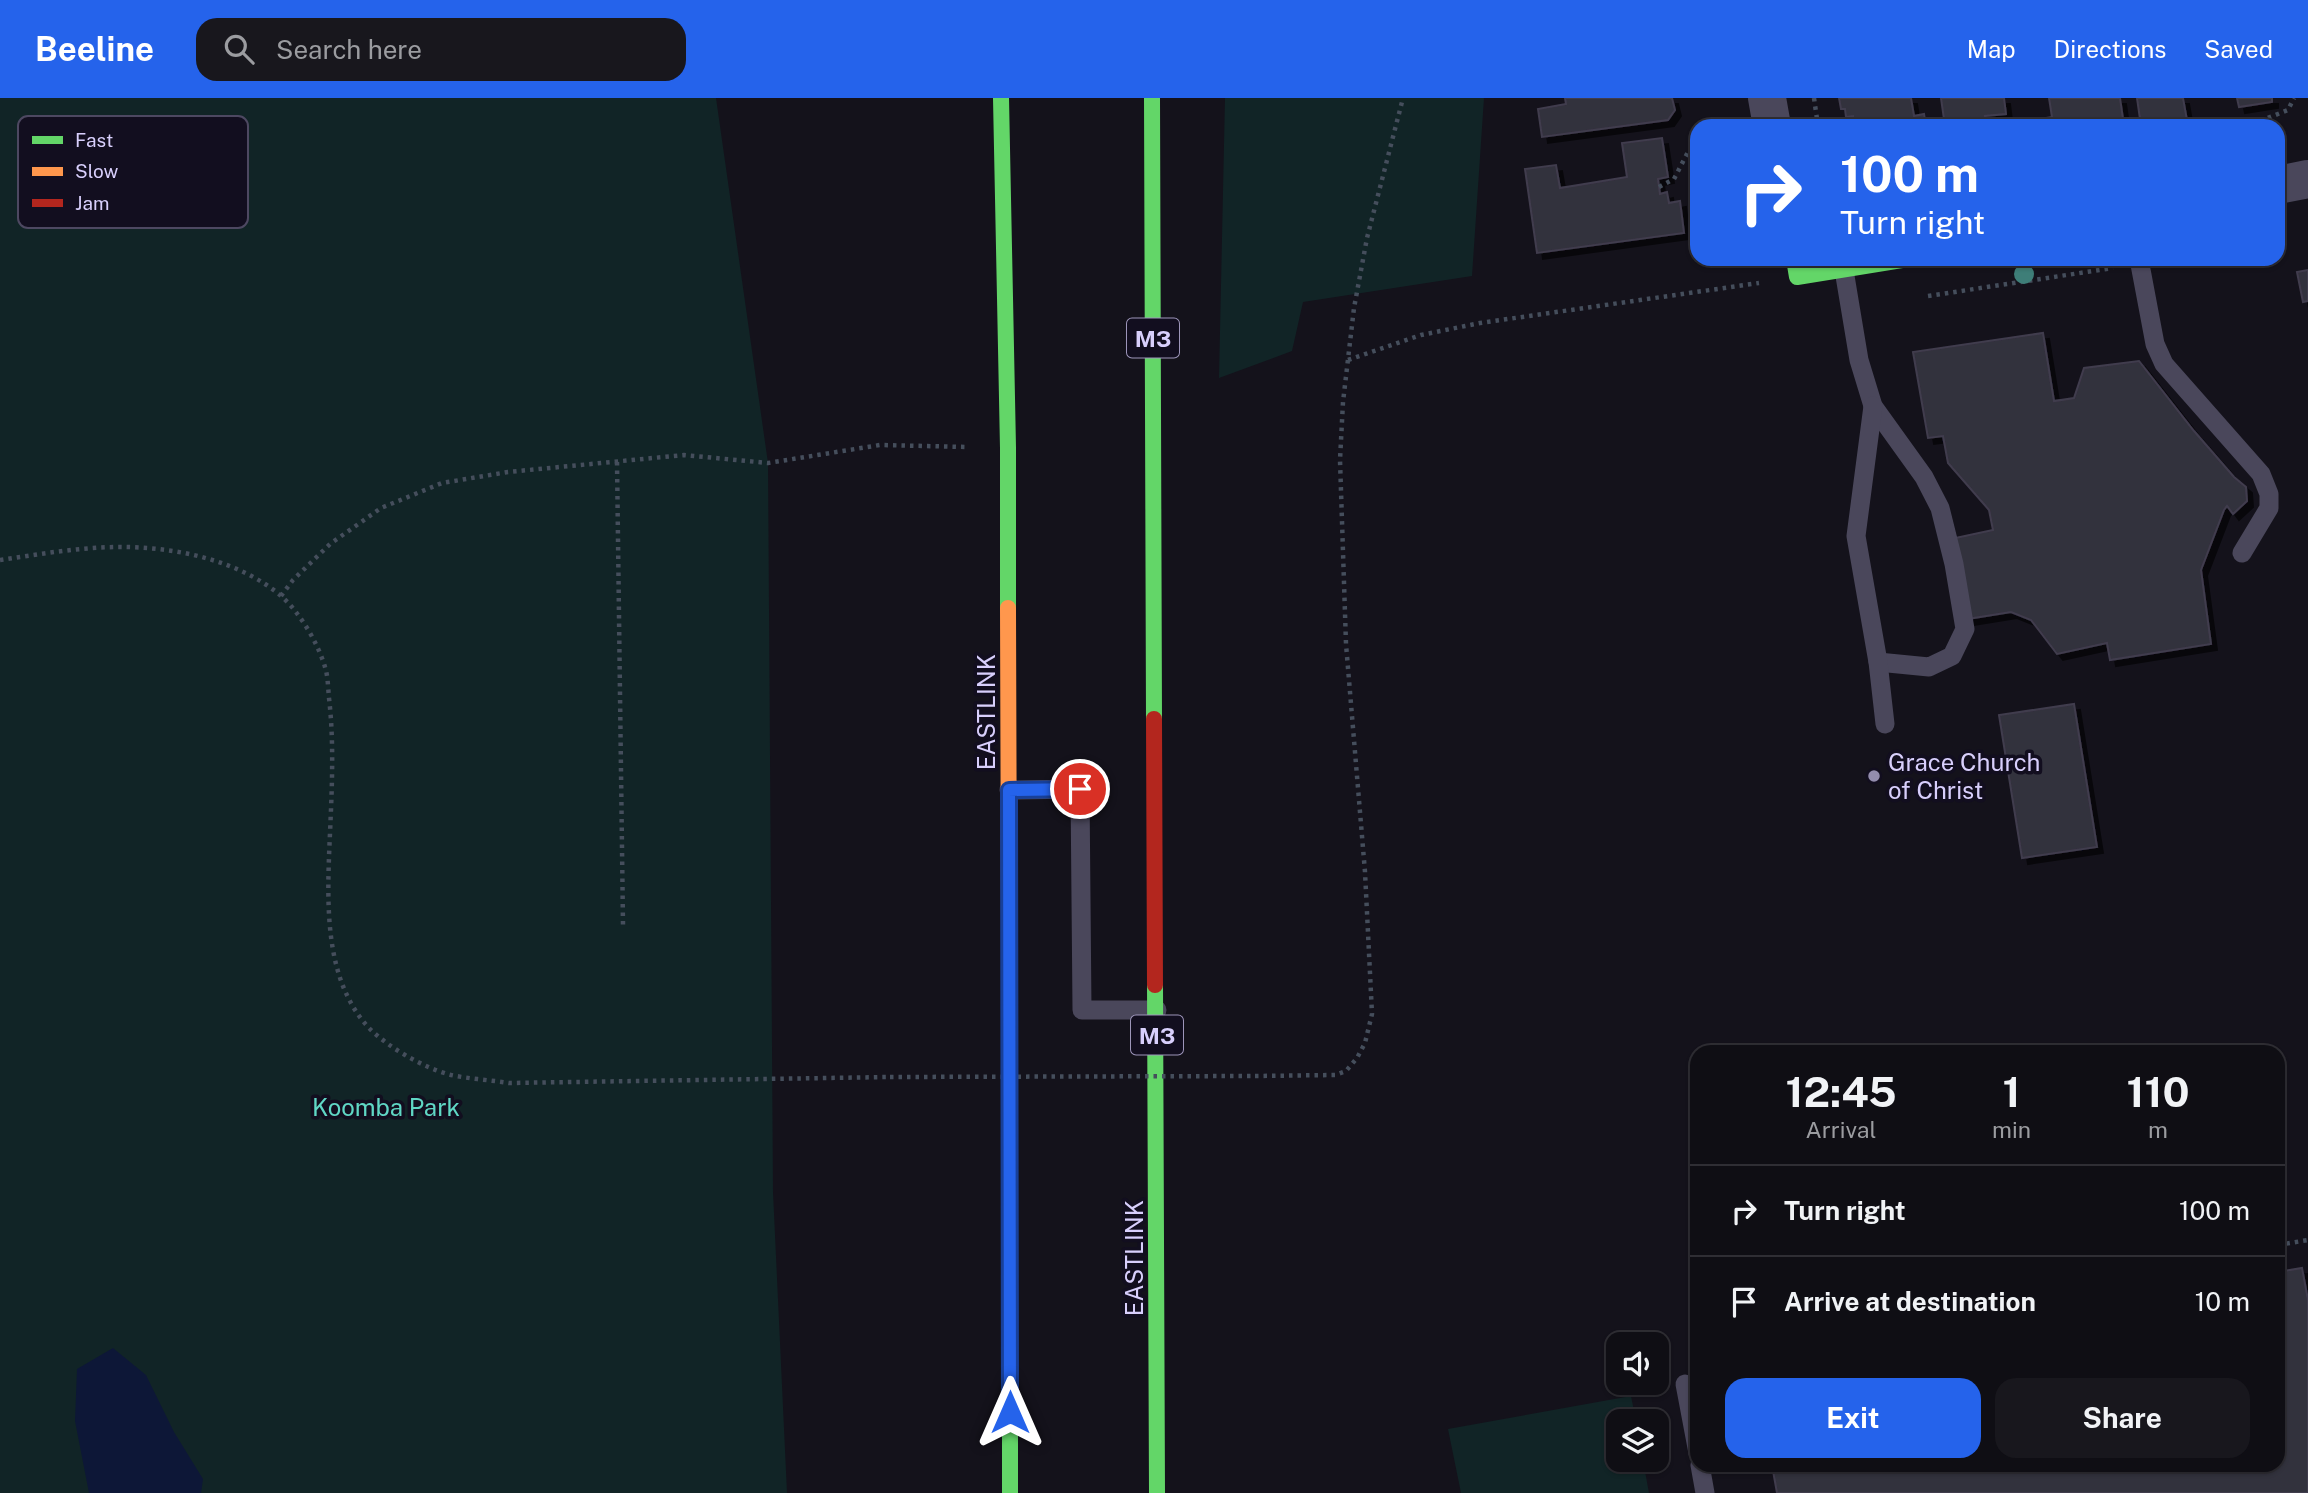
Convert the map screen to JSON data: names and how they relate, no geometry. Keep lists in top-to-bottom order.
{
  "streets": {
    "main road": ["M3", "EASTLINK"]
  },
  "parks": ["Koomba Park"],
  "places": ["Grace Church of Christ"],
  "legend": ["Fast", "Slow", "Jam"],
  "page": {
    "header": "Beeline",
    "search": "Search here",
    "nav": ["Map", "Directions", "Saved"],
    "turn": ["100 m", "Turn right"],
    "eta": [
      "12:45",
      "Arrival",
      "1",
      "min",
      "110",
      "m"
    ],
    "list": [
      {
        "name": "Turn right",
        "value": "100 m"
      },
      {
        "name": "Arrive at destination",
        "value": "10 m"
      }
    ],
    "buttons": ["Exit", "Share"]
  }
}
